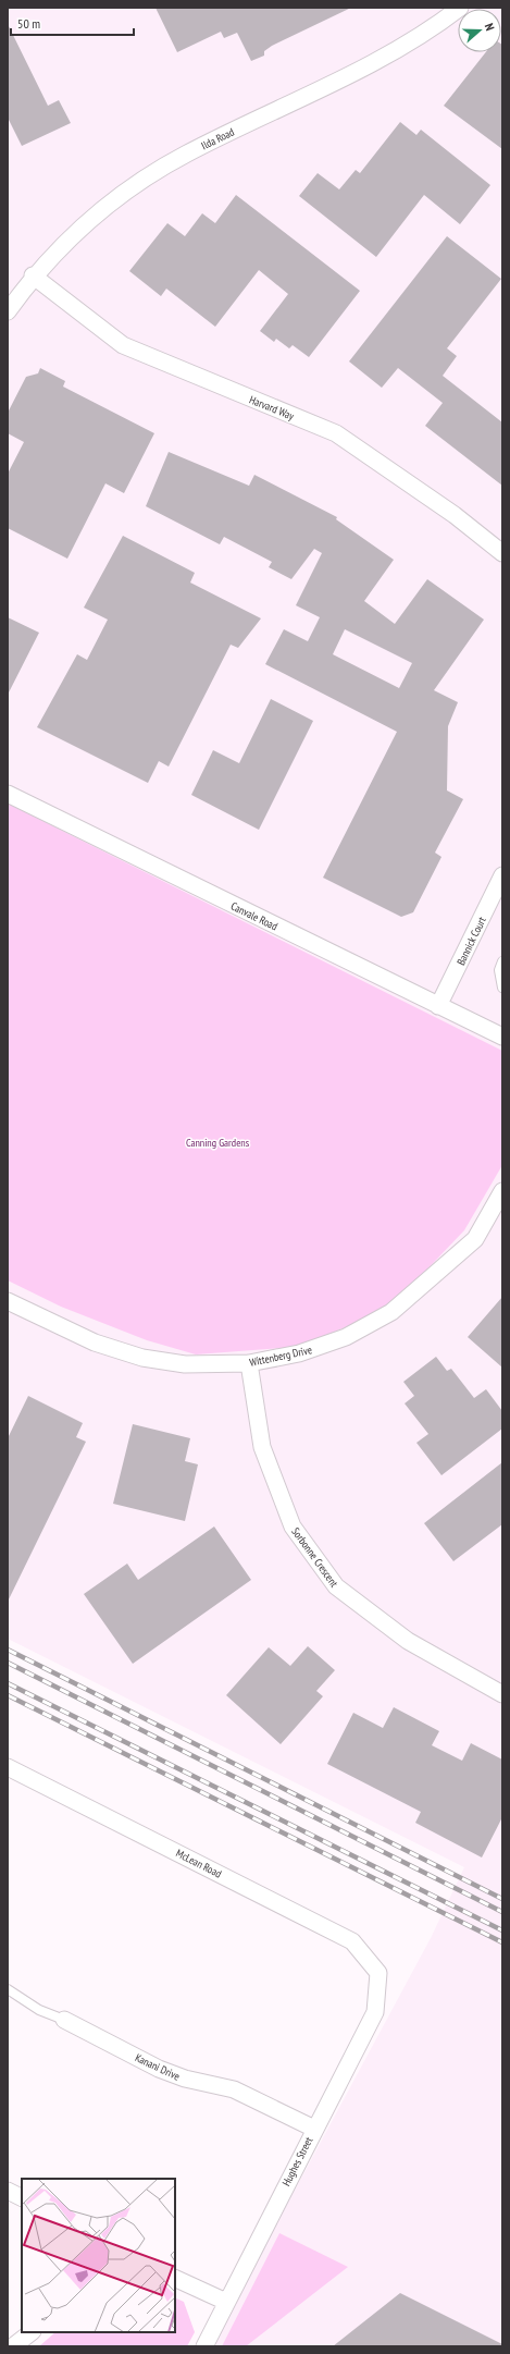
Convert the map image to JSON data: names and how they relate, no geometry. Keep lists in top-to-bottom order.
{
  "streets": {
    "street": [
      "Ilda Road",
      "Harvard Way",
      "Canvale Road",
      "Bannick Court",
      "Wittenberg Drive",
      "Sorbonne Crescent",
      "McLean Road",
      "Kanani Drive",
      "Hughes Street"
    ]
  },
  "crossings": [
    ["Ilda Road", "Harvard Way"],
    ["Canvale Road", "Bannick Court"],
    ["Wittenberg Drive", "Sorbonne Crescent"],
    ["McLean Road", "Hughes Street"],
    ["Kanani Drive", "Hughes Street"]
  ],
  "parks": ["Canning Gardens"],
  "scale_bar": "50 m",
  "north": "right"
}
